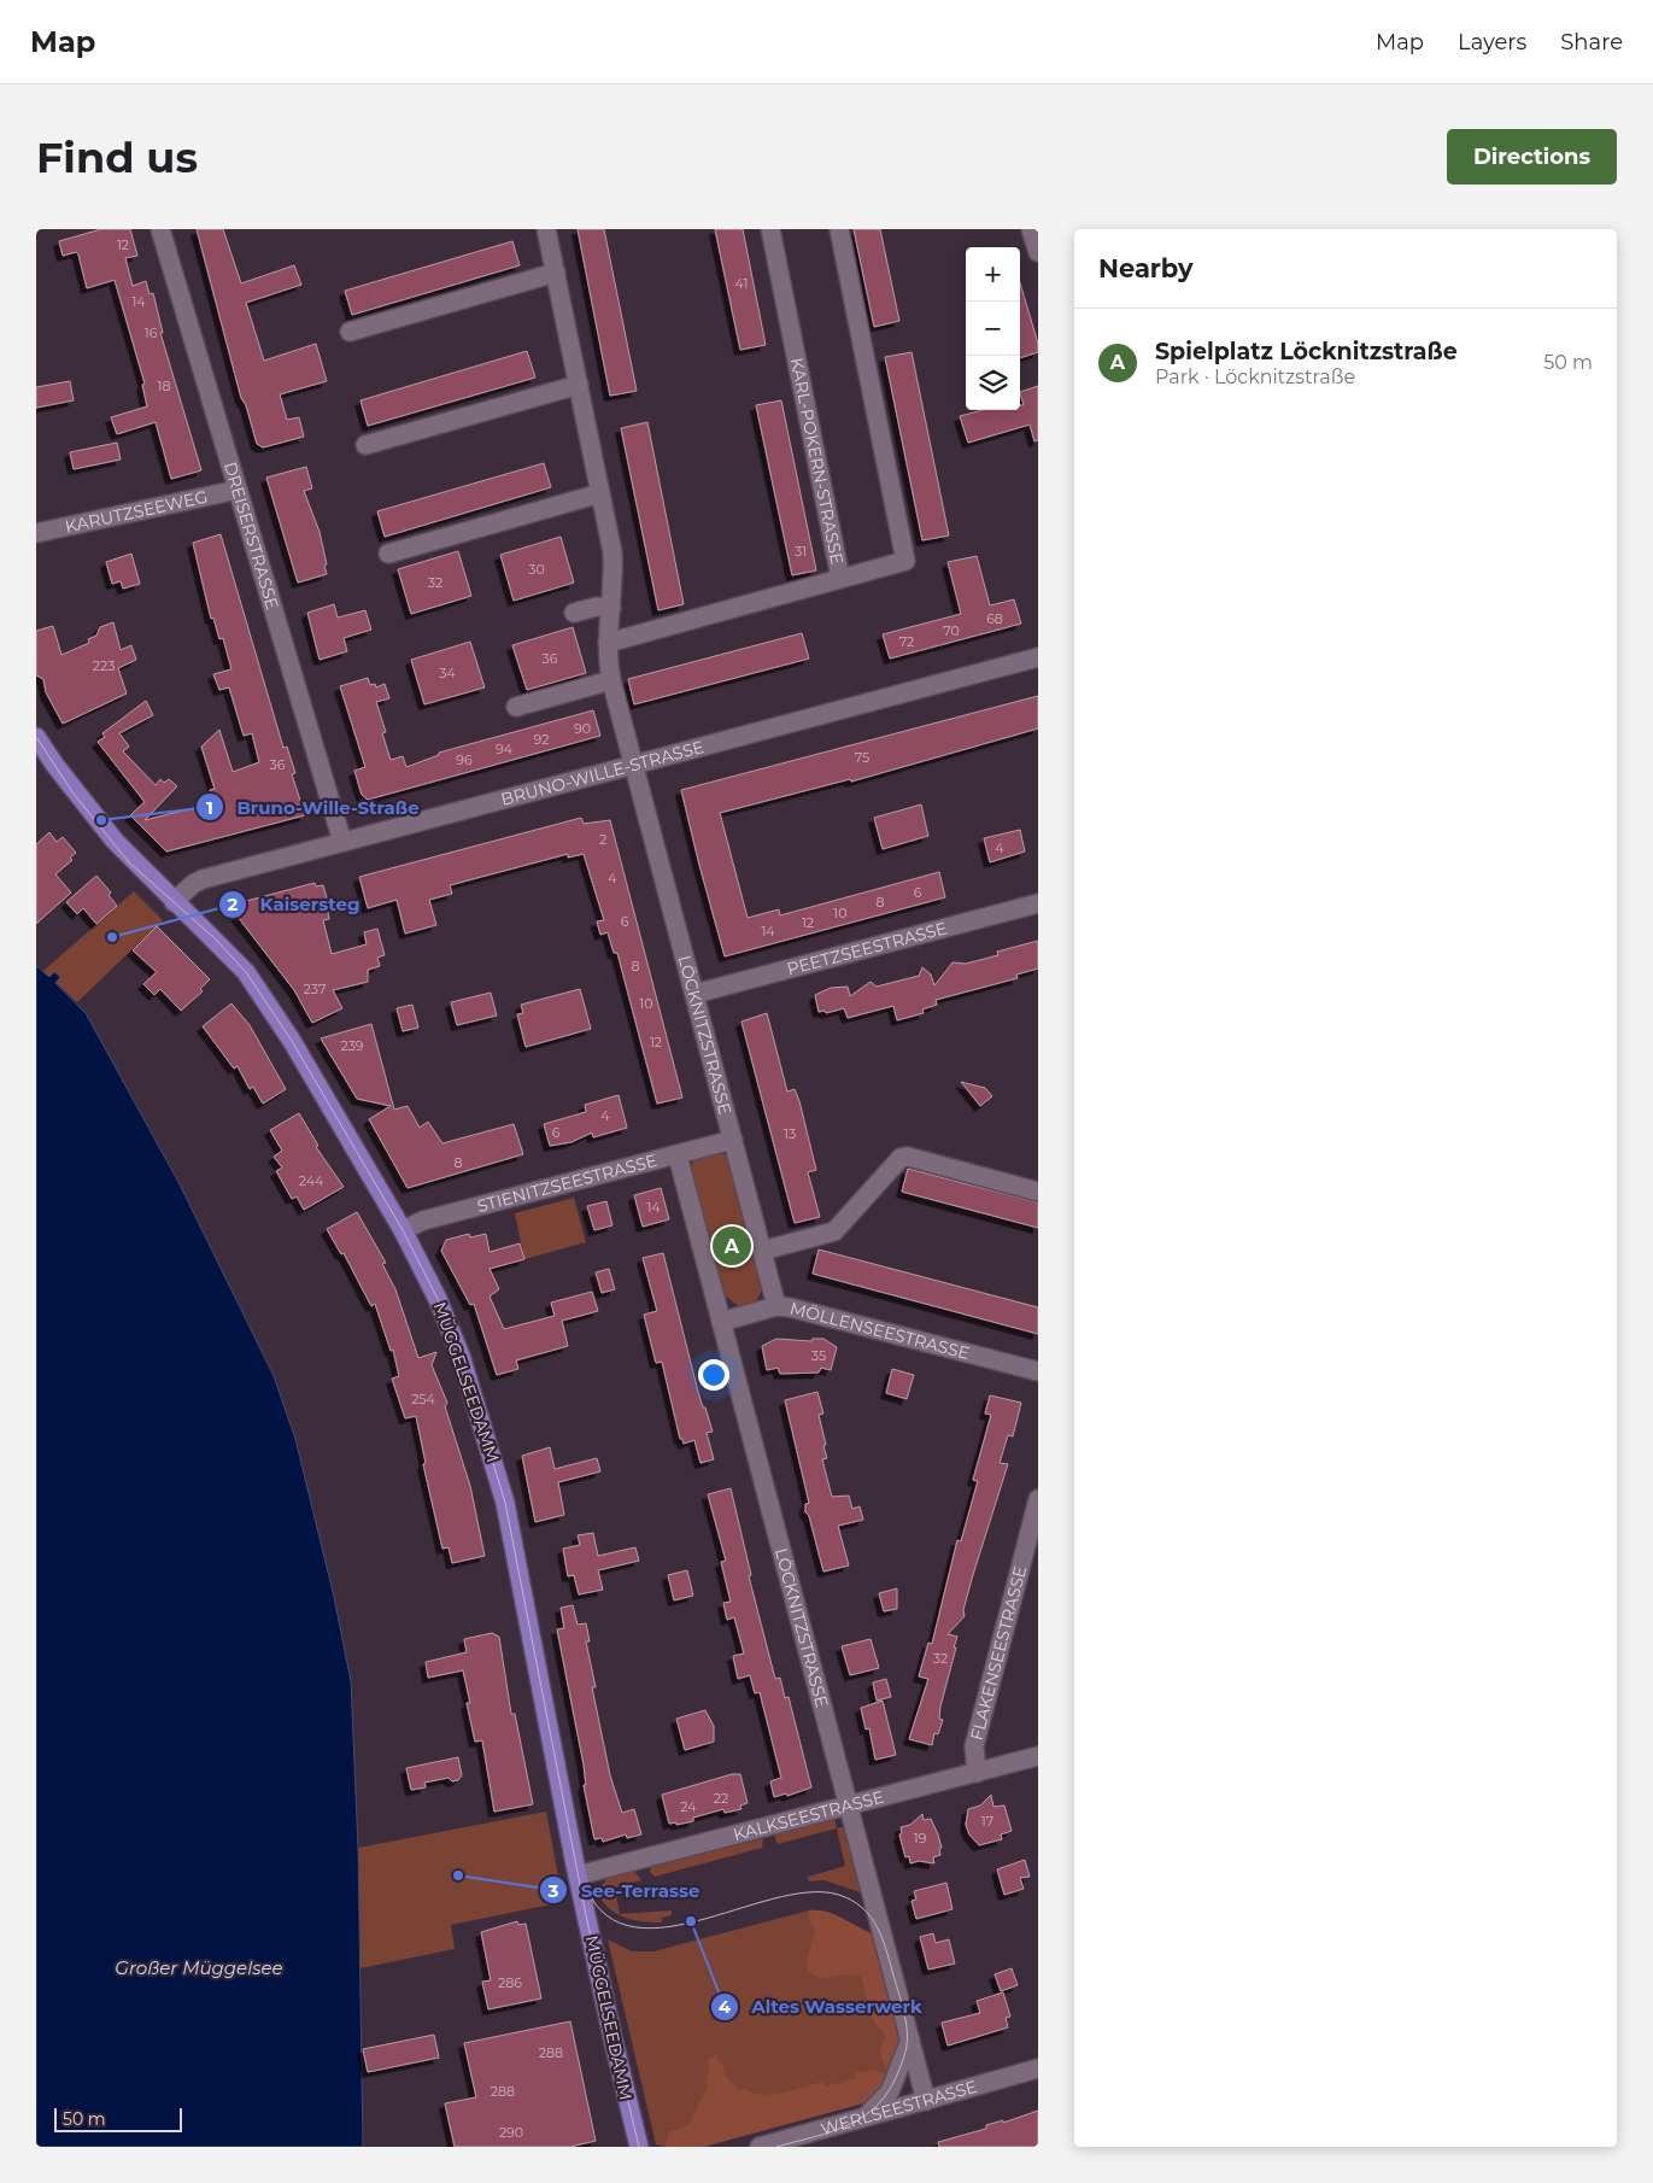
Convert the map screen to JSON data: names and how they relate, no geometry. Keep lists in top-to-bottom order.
{
  "streets": {
    "main road": ["MÜGGELSEEDAMM"],
    "street": [
      "KARL-POKERN-STRASSE",
      "KARUTZSEEWEG",
      "DREISERSTRASSE",
      "BRUNO-WILLE-STRASSE",
      "PEETZSEESTRASSE",
      "LÖCKNITZSTRASSE",
      "STIENITZSEESTRASSE",
      "MÖLLENSEESTRASSE",
      "FLAKENSEESTRASSE",
      "KALKSEESTRASSE",
      "WERLSEESTRASSE"
    ]
  },
  "crossings": [
    ["KARUTZSEEWEG", "DREISERSTRASSE"],
    ["DREISERSTRASSE", "BRUNO-WILLE-STRASSE"],
    ["BRUNO-WILLE-STRASSE", "LÖCKNITZSTRASSE"],
    ["BRUNO-WILLE-STRASSE", "MÜGGELSEEDAMM"],
    ["PEETZSEESTRASSE", "LÖCKNITZSTRASSE"],
    ["LÖCKNITZSTRASSE", "STIENITZSEESTRASSE"],
    ["LÖCKNITZSTRASSE", "MÖLLENSEESTRASSE"],
    ["LÖCKNITZSTRASSE", "KALKSEESTRASSE"],
    ["LÖCKNITZSTRASSE", "WERLSEESTRASSE"],
    ["STIENITZSEESTRASSE", "MÜGGELSEEDAMM"],
    ["MÜGGELSEEDAMM", "KALKSEESTRASSE"],
    ["FLAKENSEESTRASSE", "KALKSEESTRASSE"]
  ],
  "water": ["Großer Müggelsee"],
  "places": [
    "Bruno-Wille-Straße",
    "Kaisersteg",
    "See-Terrasse",
    "Altes Wasserwerk"
  ],
  "house_numbers": [
    "12",
    "41",
    "14",
    "16",
    "18",
    "31",
    "30",
    "32",
    "68",
    "70",
    "72",
    "36",
    "223",
    "34",
    "90",
    "92",
    "94",
    "75",
    "96",
    "36",
    "2",
    "4",
    "4",
    "6",
    "8",
    "10",
    "6",
    "12",
    "14",
    "8",
    "237",
    "10",
    "12",
    "239",
    "4",
    "6",
    "13",
    "8",
    "244",
    "14",
    "35",
    "254",
    "32",
    "22",
    "24",
    "17",
    "19",
    "286",
    "288",
    "288",
    "290"
  ],
  "scale_bar": "50 m",
  "page": {
    "header": "Map",
    "nav": ["Map", "Layers", "Share"],
    "buttons": "Directions",
    "title": "Find us",
    "heading": "Nearby",
    "map_buttons": ["+", "−"],
    "list": [
      {
        "mark": "A",
        "name": "Spielplatz Löcknitzstraße",
        "note": "Park · Löcknitzstraße",
        "value": "50 m"
      }
    ],
    "pins": "A",
    "scale": "50 m"
  }
}
